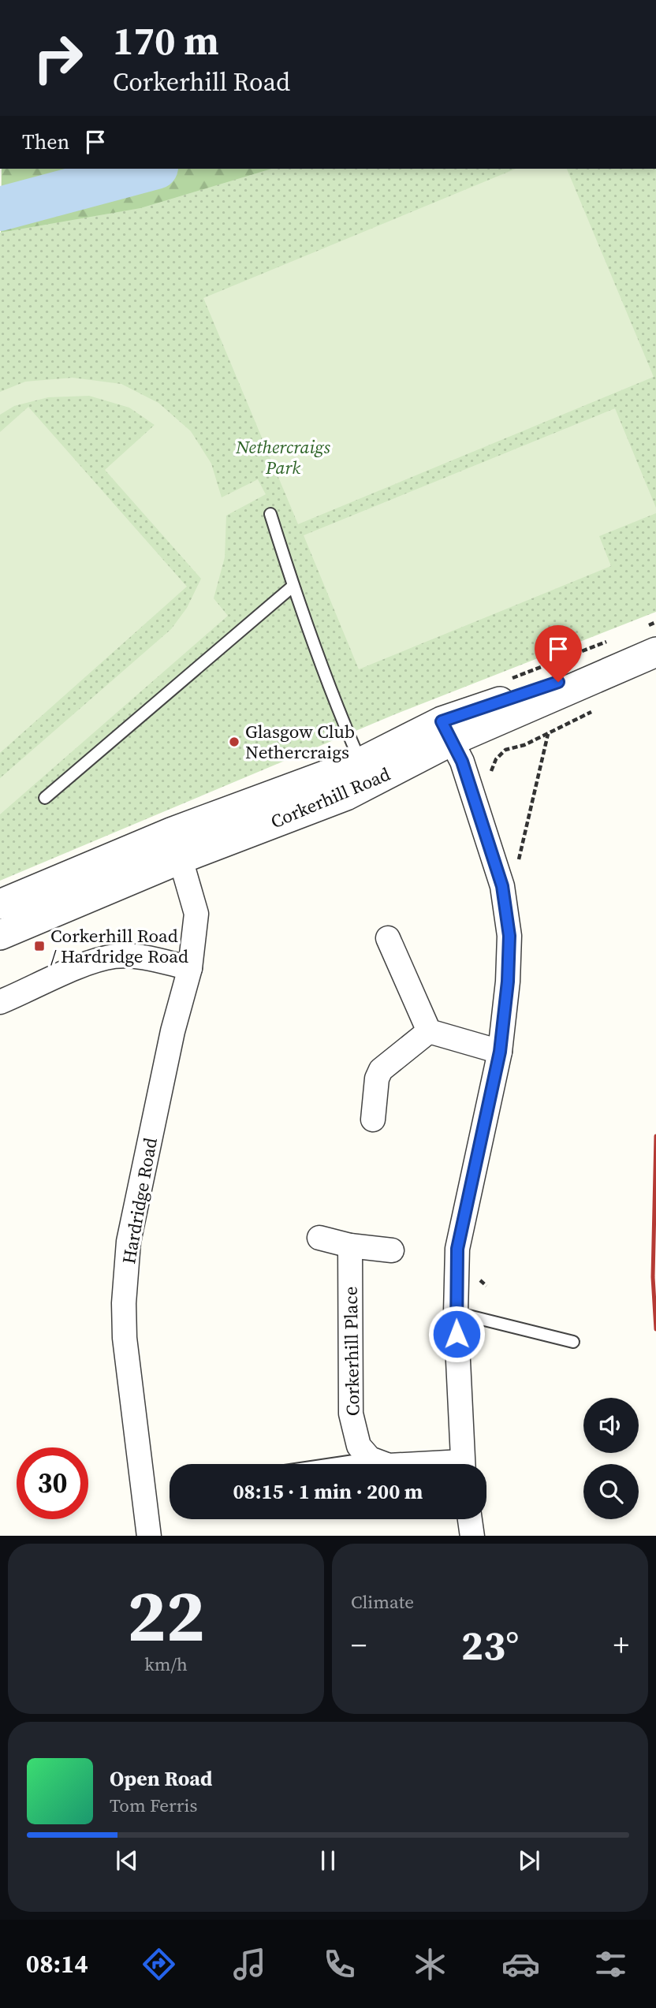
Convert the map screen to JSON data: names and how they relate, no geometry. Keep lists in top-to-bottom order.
{
  "streets": {
    "street": ["Corkerhill Road", "Hardridge Road", "Corkerhill Place"]
  },
  "crossings": [
    ["Corkerhill Road", "Hardridge Road"]
  ],
  "parks": ["Nethercraigs Park"],
  "places": {
    "other": ["Glasgow Club Nethercraigs"],
    "transit": ["Corkerhill Road / Hardridge Road"]
  },
  "page": {
    "turn": ["170 m", "Corkerhill Road"],
    "then": "Then",
    "limit": "30",
    "trip": "08:15 · 1 min · 200 m",
    "tile": [
      ["22", "km/h"],
      "Climate"
    ],
    "heat": ["−", "23°", "+"],
    "song": ["Open Road", "Tom Ferris"],
    "tabs": "08:14"
  }
}
